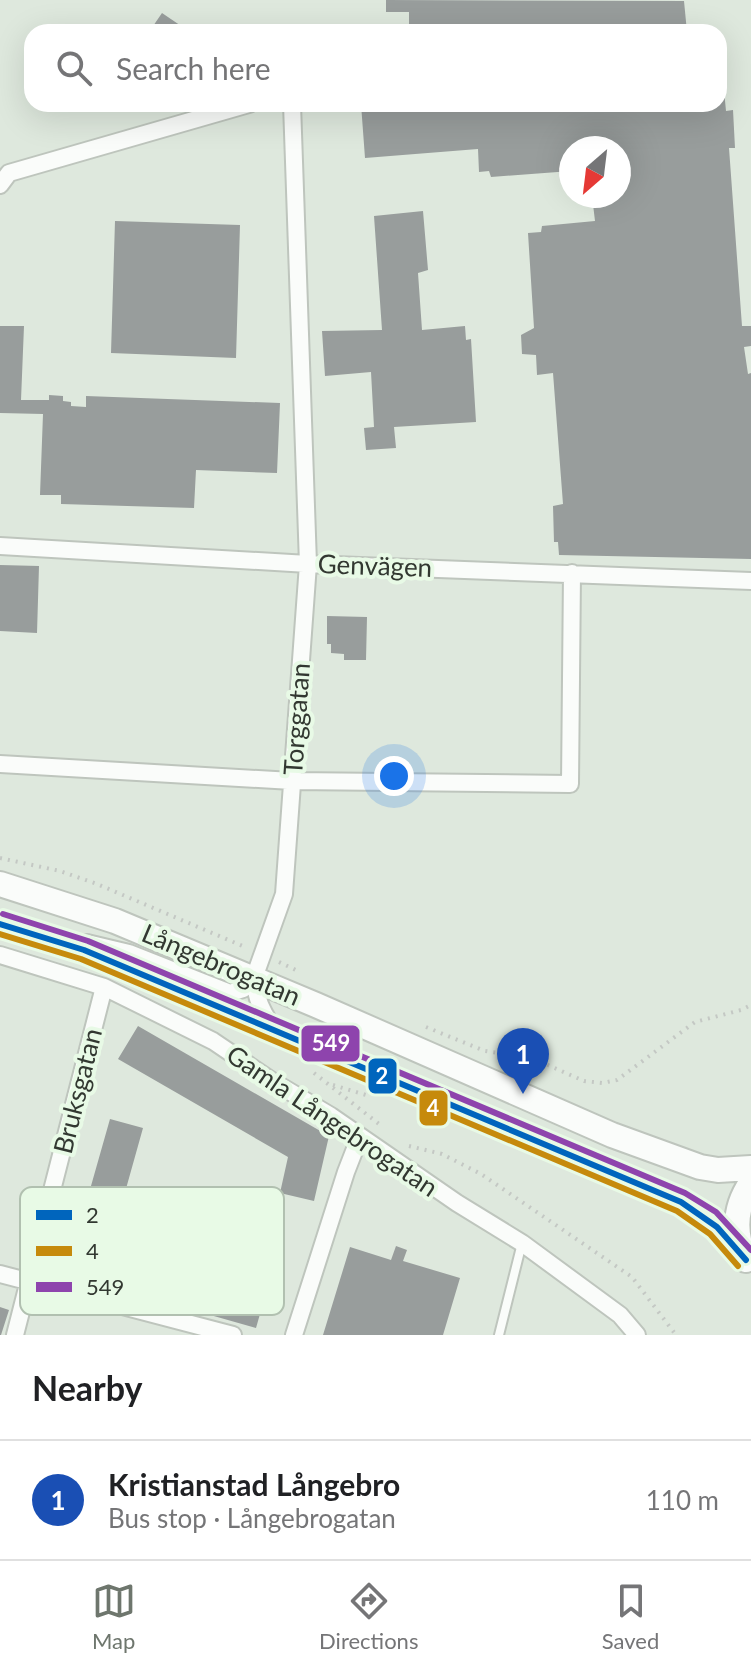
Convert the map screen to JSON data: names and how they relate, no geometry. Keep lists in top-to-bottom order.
{
  "streets": {
    "main road": ["Långebrogatan"],
    "street": [
      "Genvägen",
      "Torggatan",
      "Bruksgatan",
      "Gamla Långebrogatan"
    ]
  },
  "crossings": [
    ["Genvägen", "Torggatan"],
    ["Torggatan", "Långebrogatan"],
    ["Bruksgatan", "Gamla Långebrogatan"]
  ],
  "lines": ["transit line 549", "transit line 2", "transit line 4"],
  "legend": ["2", "4", "549"],
  "north": "bottom left",
  "page": {
    "search": "Search here",
    "pins": "1",
    "heading": "Nearby",
    "list": [
      {
        "mark": "1",
        "name": "Kristianstad Långebro",
        "note": "Bus stop · Långebrogatan",
        "value": "110 m"
      }
    ],
    "nav": ["Map", "Directions", "Saved"]
  }
}
